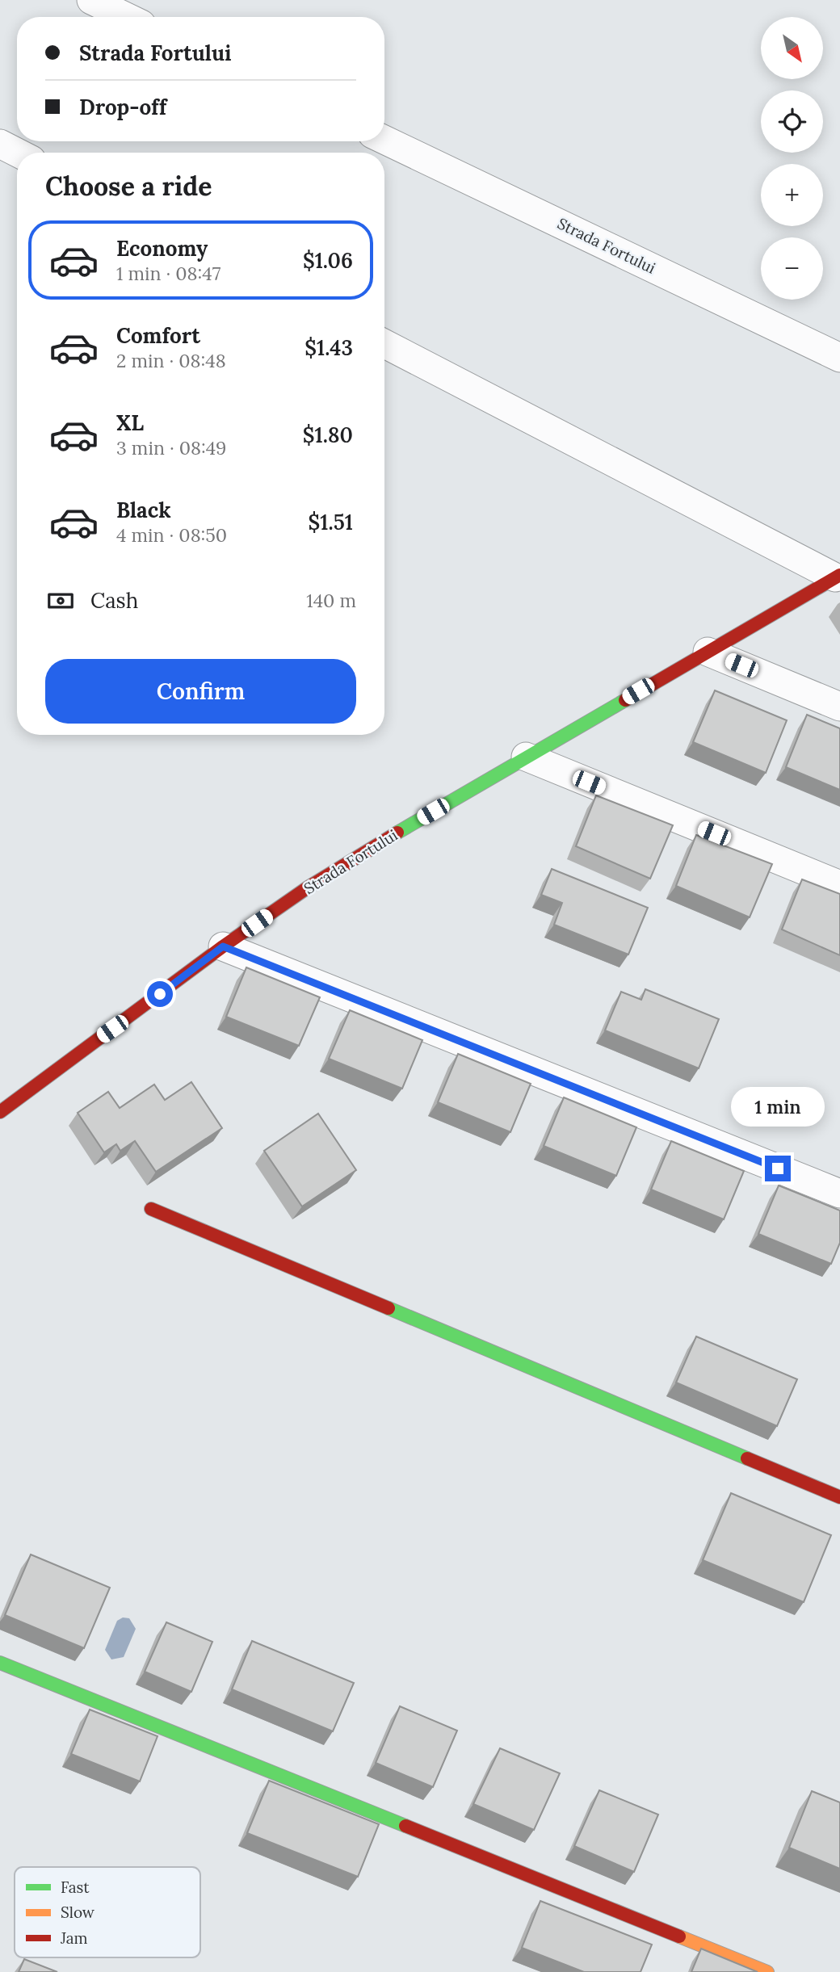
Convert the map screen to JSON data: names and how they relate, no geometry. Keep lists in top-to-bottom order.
{
  "streets": {
    "street": ["Strada Fortului"]
  },
  "legend": ["Fast", "Slow", "Jam"],
  "north": "bottom right",
  "page": {
    "map_buttons": ["+", "−"],
    "banner": ["Strada Fortului", "Drop-off"],
    "heading": "Choose a ride",
    "list": [
      {
        "name": "Economy",
        "note": "1 min · 08:47",
        "value": "$1.06"
      },
      {
        "name": "Comfort",
        "note": "2 min · 08:48",
        "value": "$1.43"
      },
      {
        "name": "XL",
        "note": "3 min · 08:49",
        "value": "$1.80"
      },
      {
        "name": "Black",
        "note": "4 min · 08:50",
        "value": "$1.51"
      }
    ],
    "pay": ["Cash", "140 m"],
    "buttons": "Confirm",
    "bubble": "1 min"
  }
}
